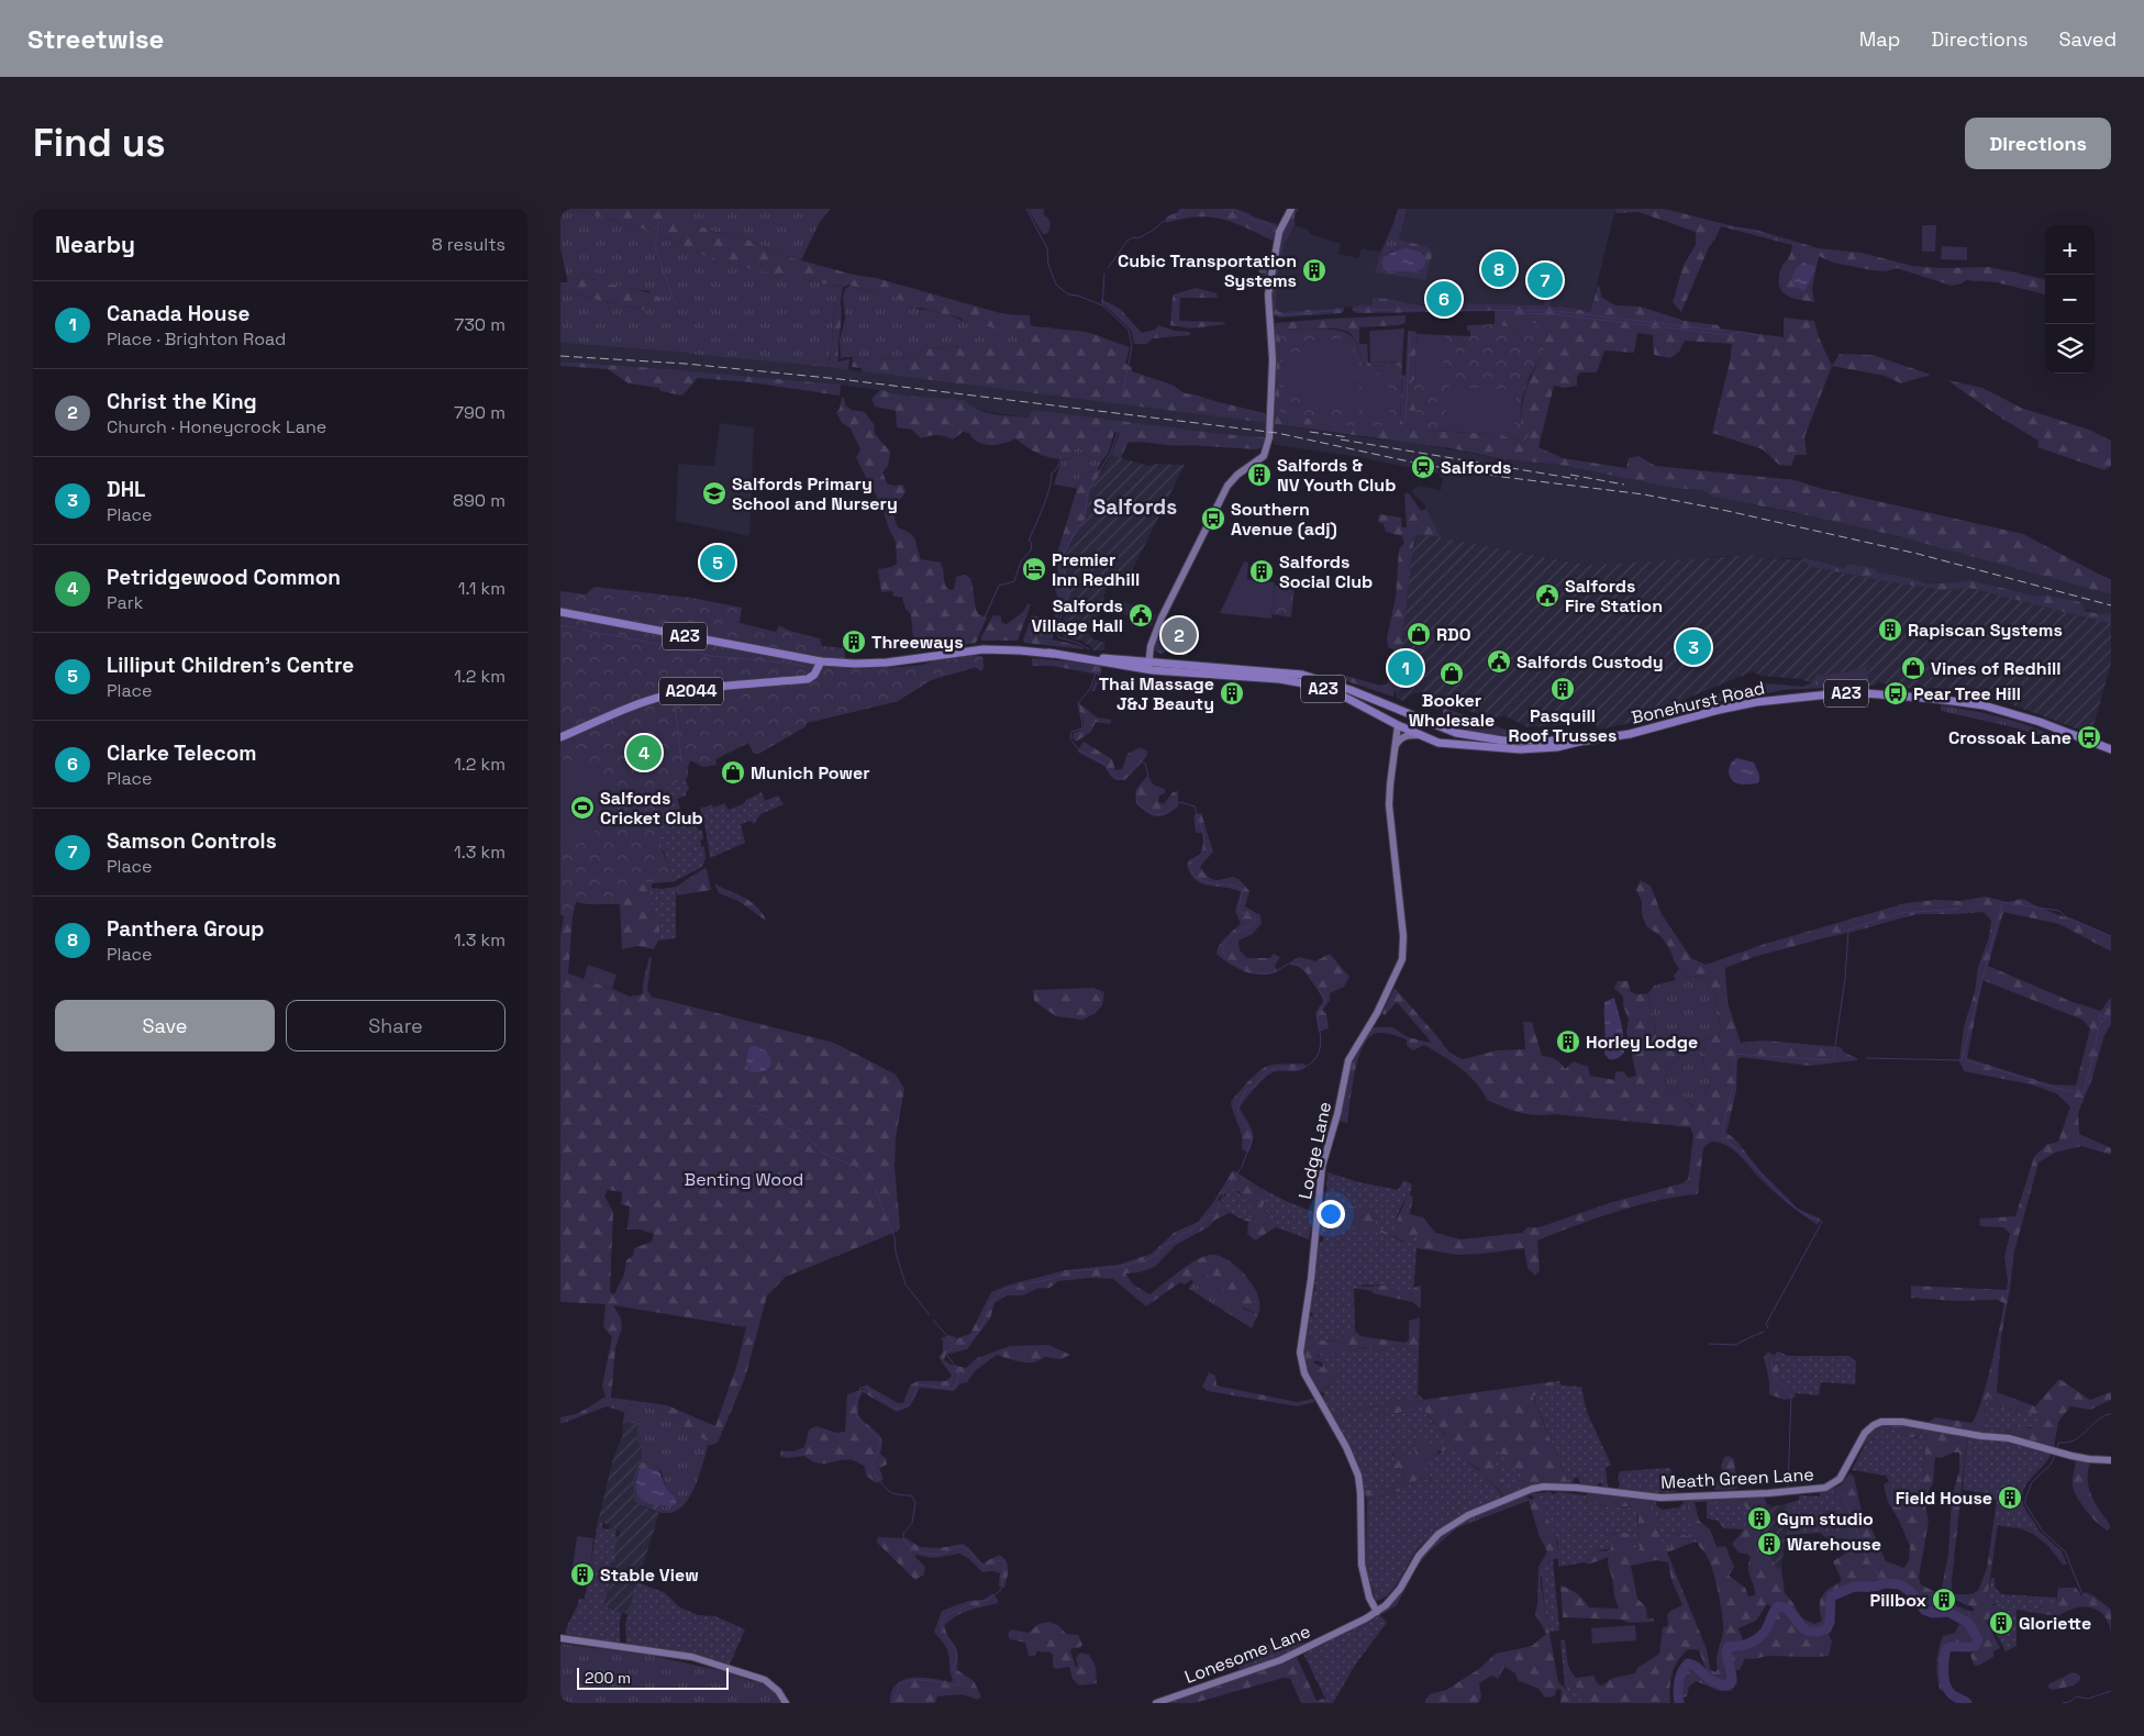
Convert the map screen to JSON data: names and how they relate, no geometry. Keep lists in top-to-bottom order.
{
  "streets": {
    "main road": ["A23", "A2044", "Bonehurst Road"],
    "street": ["Lodge Lane", "Meath Green Lane", "Lonesome Lane"]
  },
  "crossings": [
    ["A23", "A2044"],
    ["A23", "Bonehurst Road"],
    ["A23", "Lodge Lane"],
    ["Bonehurst Road", "Lodge Lane"],
    ["Lodge Lane", "Meath Green Lane"],
    ["Lodge Lane", "Lonesome Lane"],
    ["Meath Green Lane", "Lonesome Lane"]
  ],
  "districts": ["Salfords"],
  "parks": ["Benting Wood"],
  "places": {
    "building": [
      "Cubic Transportation Systems",
      "Salfords & NV Youth Club",
      "Salfords Social Club",
      "Rapiscan Systems",
      "Threeways",
      "Pasquill Roof Trusses",
      "Thai Massage J&J Beauty",
      "Horley Lodge",
      "Field House",
      "Gym studio",
      "Warehouse",
      "Stable View",
      "Pillbox",
      "Gloriette"
    ],
    "station": ["Salfords"],
    "school or university": ["Salfords Primary School and Nursery"],
    "bus stop": ["Southern Avenue (adj)", "Pear Tree Hill", "Crossoak Lane"],
    "hotel": ["Premier Inn Redhill"],
    "public building": ["Salfords Fire Station", "Salfords Village Hall", "Salfords Custody"],
    "shop": [
      "RDO",
      "Vines of Redhill",
      "Booker Wholesale",
      "Munich Power"
    ],
    "sports": ["Salfords Cricket Club"]
  },
  "scale_bar": "200 m",
  "page": {
    "header": "Streetwise",
    "nav": ["Map", "Directions", "Saved"],
    "buttons": [
      "Directions",
      ["Save", "Share"]
    ],
    "title": "Find us",
    "heading": ["Nearby", "8 results"],
    "map_buttons": ["+", "−"],
    "pins": [
      "8",
      "7",
      "6",
      "5",
      "2",
      "3",
      "1",
      "4"
    ],
    "list": [
      {
        "mark": "1",
        "name": "Canada House",
        "note": "Place · Brighton Road",
        "value": "730 m"
      },
      {
        "mark": "2",
        "name": "Christ the King",
        "note": "Church · Honeycrock Lane",
        "value": "790 m"
      },
      {
        "mark": "3",
        "name": "DHL",
        "note": "Place",
        "value": "890 m"
      },
      {
        "mark": "4",
        "name": "Petridgewood Common",
        "note": "Park",
        "value": "1.1 km"
      },
      {
        "mark": "5",
        "name": "Lilliput Children's Centre",
        "note": "Place",
        "value": "1.2 km"
      },
      {
        "mark": "6",
        "name": "Clarke Telecom",
        "note": "Place",
        "value": "1.2 km"
      },
      {
        "mark": "7",
        "name": "Samson Controls",
        "note": "Place",
        "value": "1.3 km"
      },
      {
        "mark": "8",
        "name": "Panthera Group",
        "note": "Place",
        "value": "1.3 km"
      }
    ],
    "scale": "200 m"
  }
}
